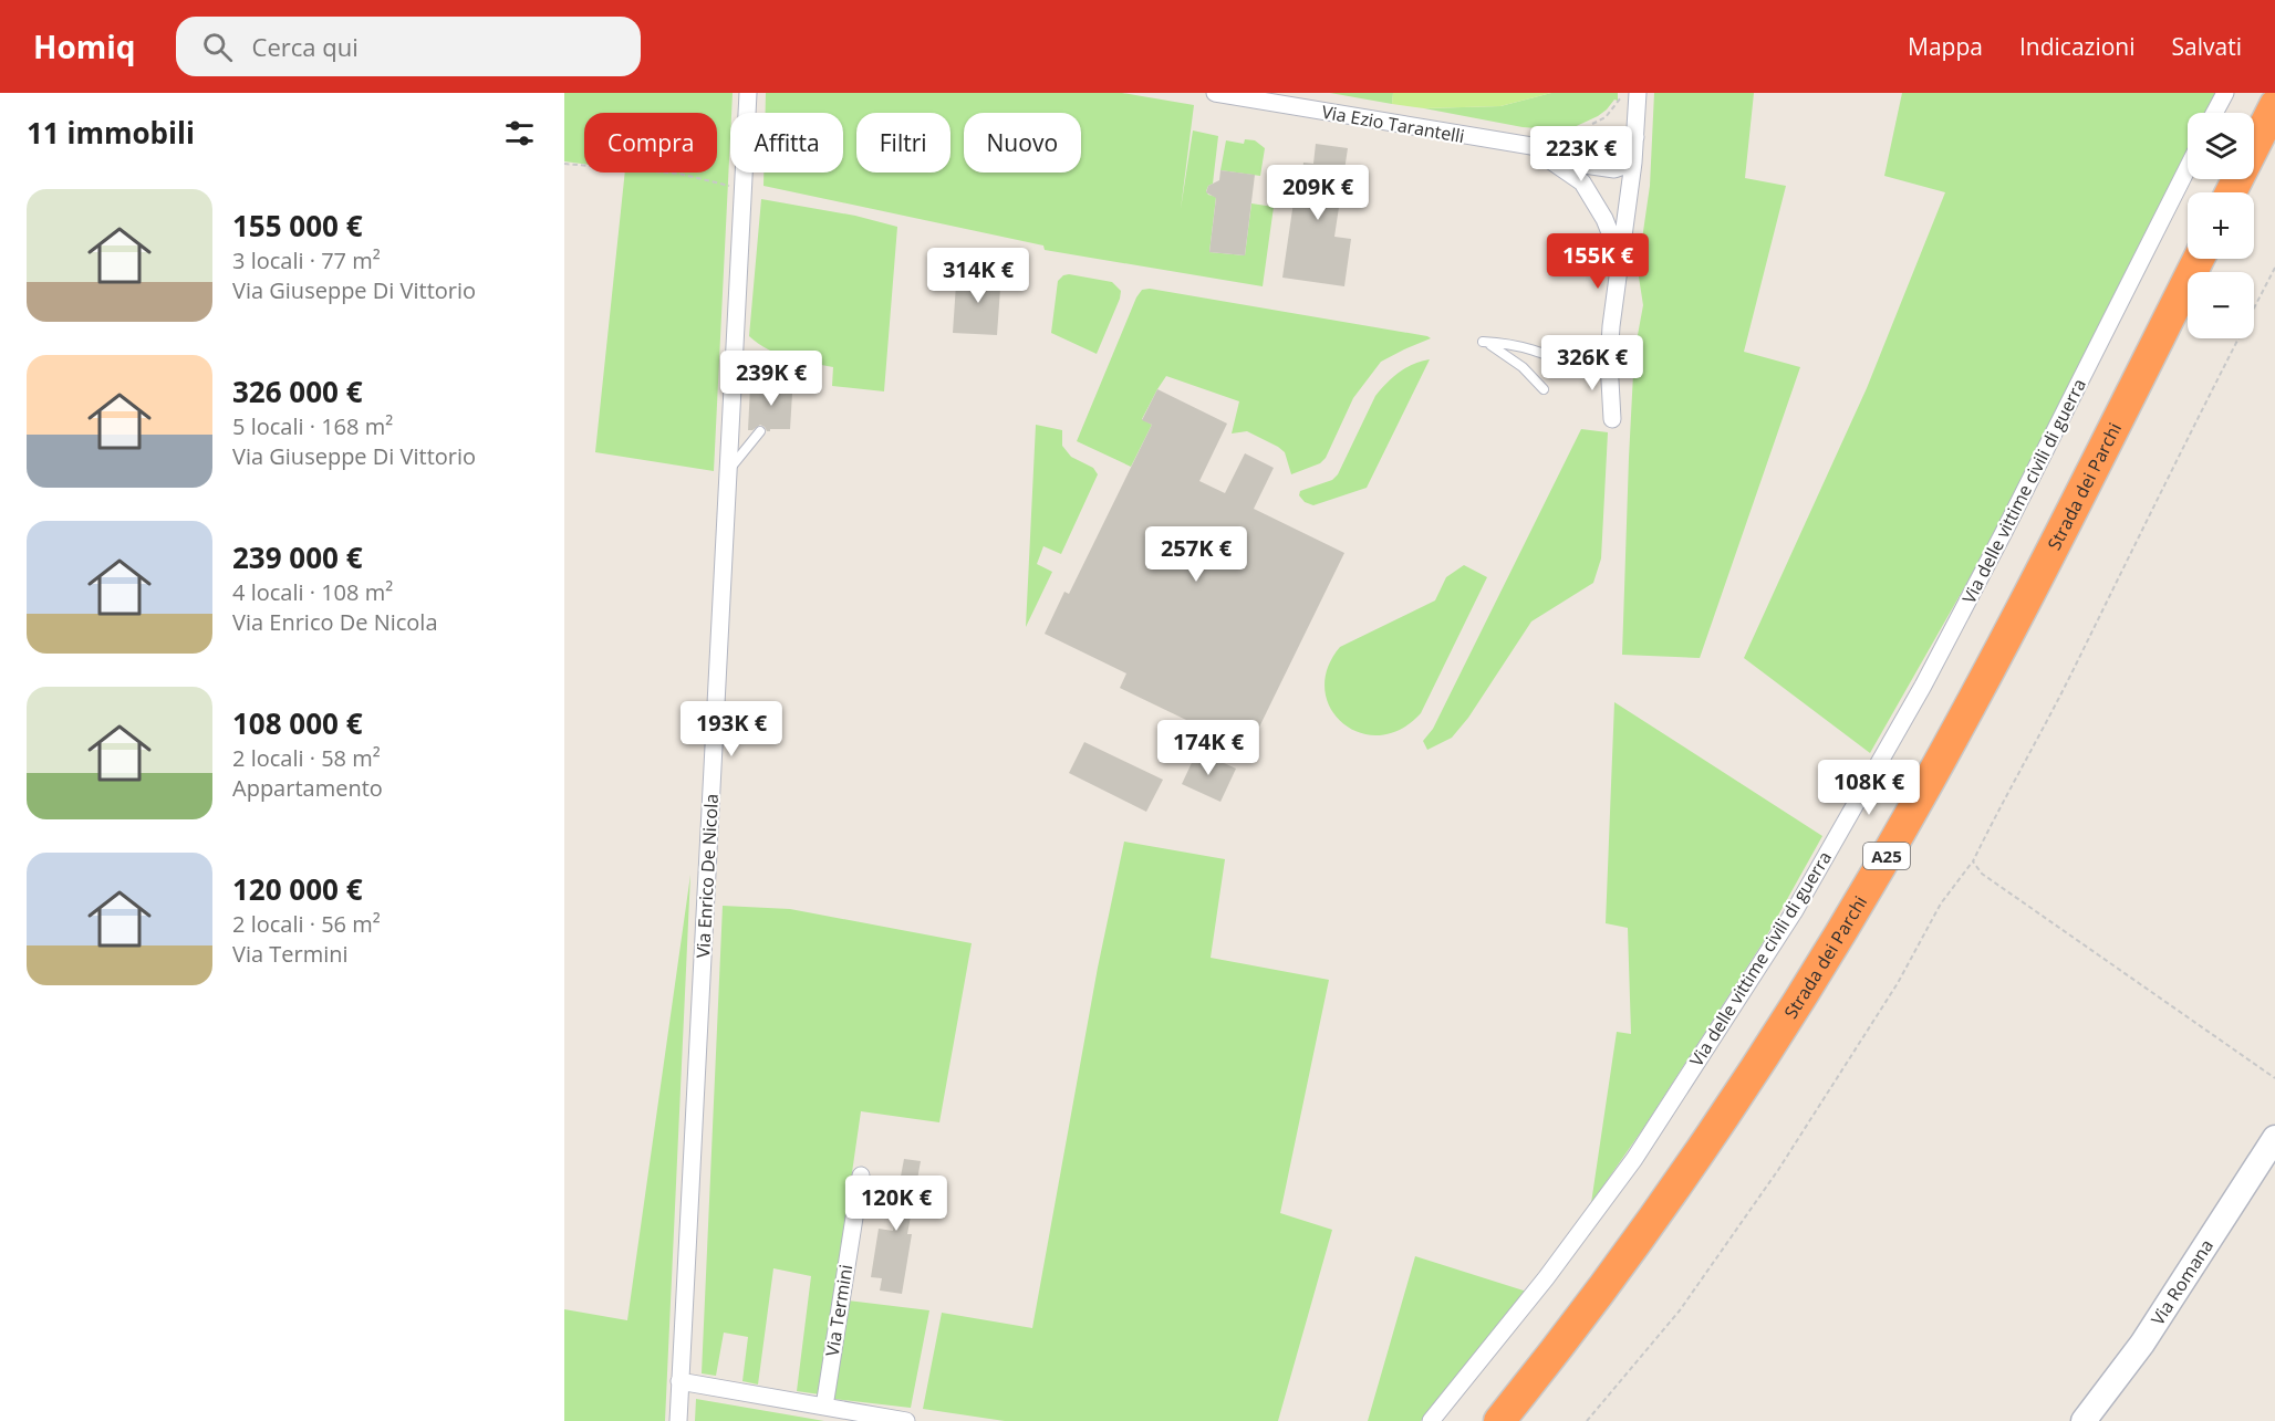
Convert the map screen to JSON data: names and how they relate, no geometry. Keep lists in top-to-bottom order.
{
  "streets": {
    "highway": ["Strada dei Parchi", "A25"],
    "main road": ["Via Romana"],
    "street": [
      "Via Ezio Tarantelli",
      "Via delle vittime civili di guerra",
      "Via Enrico De Nicola",
      "Via Termini"
    ]
  },
  "page": {
    "header": "Homiq",
    "search": "Cerca qui",
    "nav": ["Mappa", "Indicazioni", "Salvati"],
    "heading": "11 immobili",
    "map_buttons": ["+", "−"],
    "chip": [
      "Compra",
      "Affitta",
      "Filtri",
      "Nuovo"
    ],
    "price": [
      "223K €",
      "209K €",
      "155K €",
      "314K €",
      "326K €",
      "239K €",
      "257K €",
      "193K €",
      "174K €",
      "108K €",
      "120K €"
    ],
    "list": [
      {
        "name": "155 000 €",
        "note": "3 locali · 77 m² · Via Giuseppe Di Vittorio"
      },
      {
        "name": "326 000 €",
        "note": "5 locali · 168 m² · Via Giuseppe Di Vittorio"
      },
      {
        "name": "239 000 €",
        "note": "4 locali · 108 m² · Via Enrico De Nicola"
      },
      {
        "name": "108 000 €",
        "note": "2 locali · 58 m² · Appartamento"
      },
      {
        "name": "120 000 €",
        "note": "2 locali · 56 m² · Via Termini"
      }
    ]
  }
}
